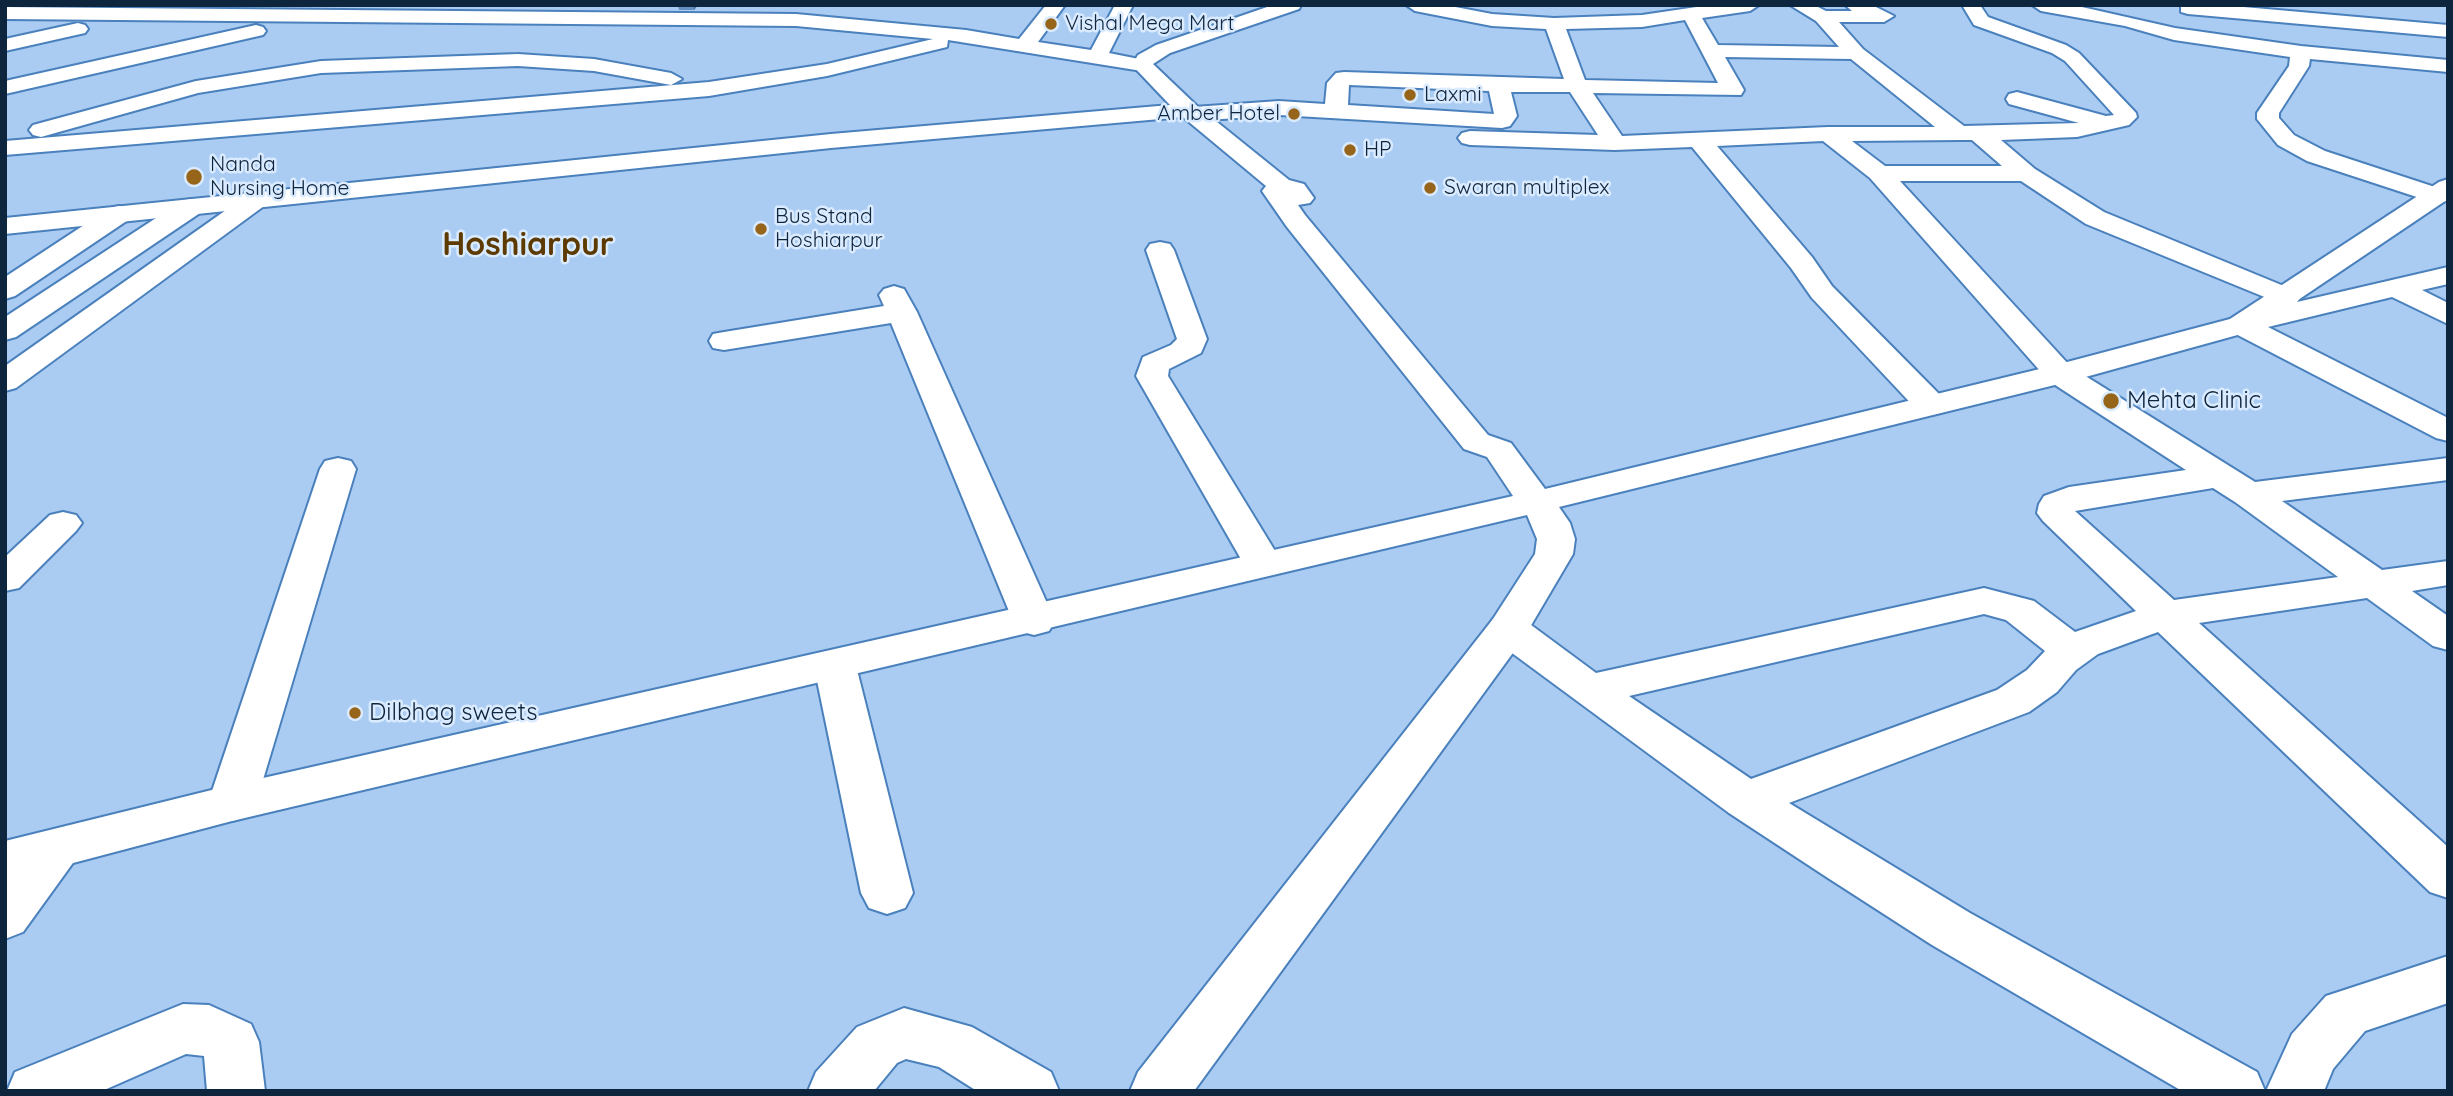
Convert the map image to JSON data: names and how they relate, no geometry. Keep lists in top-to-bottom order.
{
  "districts": ["Hoshiarpur"],
  "places": [
    "Vishal Mega Mart",
    "Laxmi",
    "Amber Hotel",
    "HP",
    "Nanda Nursing Home",
    "Swaran multiplex",
    "Bus Stand Hoshiarpur",
    "Mehta Clinic",
    "Dilbhag sweets"
  ]
}
